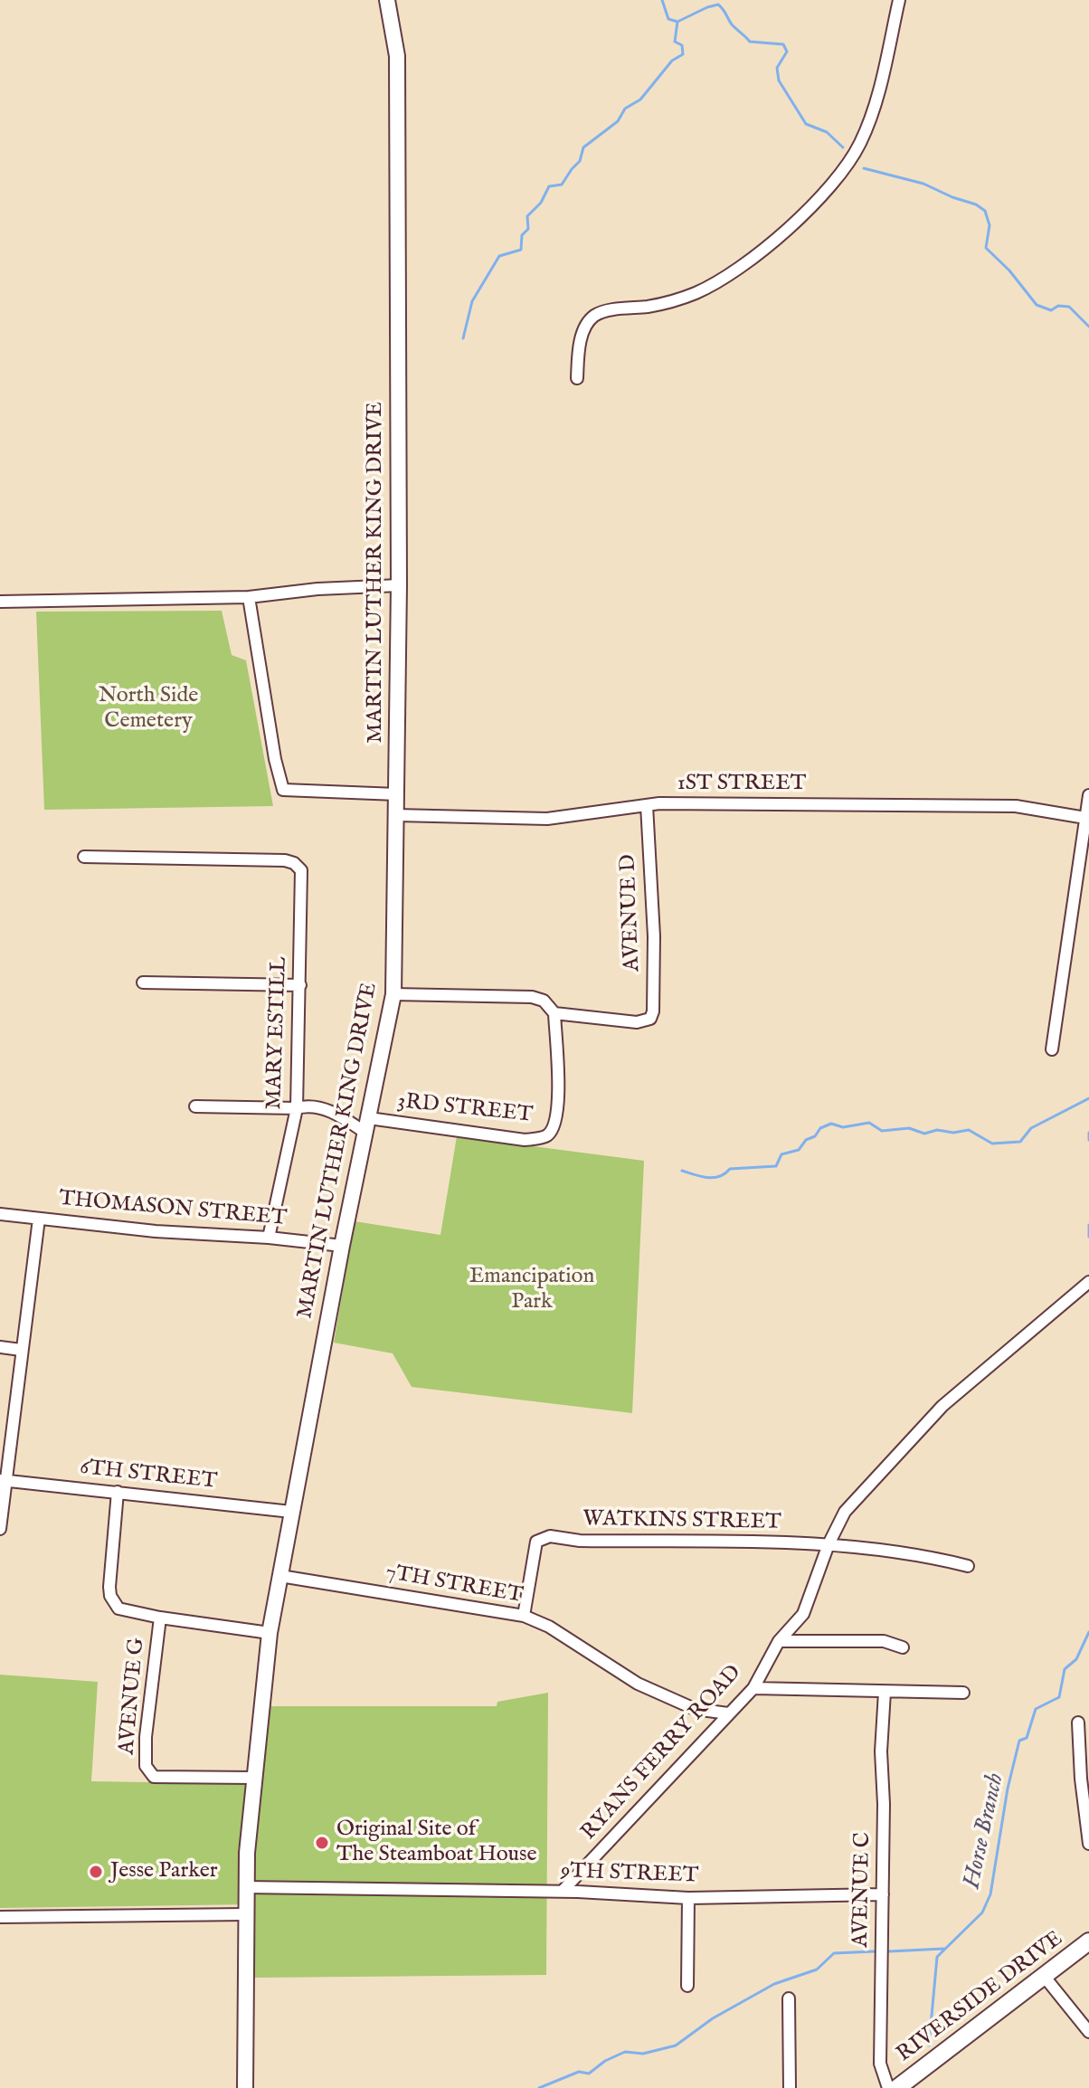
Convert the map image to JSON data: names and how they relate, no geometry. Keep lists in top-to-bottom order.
{
  "streets": {
    "main road": ["RIVERSIDE DRIVE"],
    "street": [
      "MARTIN LUTHER KING DRIVE",
      "1ST STREET",
      "AVENUE D",
      "MARY ESTILL",
      "3RD STREET",
      "THOMASON STREET",
      "6TH STREET",
      "WATKINS STREET",
      "7TH STREET",
      "AVENUE G",
      "RYANS FERRY ROAD",
      "9TH STREET",
      "AVENUE C"
    ]
  },
  "crossings": [
    ["MARTIN LUTHER KING DRIVE", "1ST STREET"],
    ["MARTIN LUTHER KING DRIVE", "3RD STREET"],
    ["MARTIN LUTHER KING DRIVE", "THOMASON STREET"],
    ["MARTIN LUTHER KING DRIVE", "6TH STREET"],
    ["MARTIN LUTHER KING DRIVE", "7TH STREET"],
    ["MARTIN LUTHER KING DRIVE", "AVENUE G"],
    ["MARTIN LUTHER KING DRIVE", "9TH STREET"],
    ["1ST STREET", "AVENUE D"],
    ["AVENUE D", "3RD STREET"],
    ["MARY ESTILL", "THOMASON STREET"],
    ["WATKINS STREET", "7TH STREET"],
    ["WATKINS STREET", "RYANS FERRY ROAD"],
    ["7TH STREET", "RYANS FERRY ROAD"],
    ["RYANS FERRY ROAD", "9TH STREET"],
    ["9TH STREET", "AVENUE C"]
  ],
  "water": ["Horse Branch"],
  "parks": ["North Side Cemetery", "Emancipation Park"],
  "places": ["Original Site of The Steamboat House", "Jesse Parker"]
}
